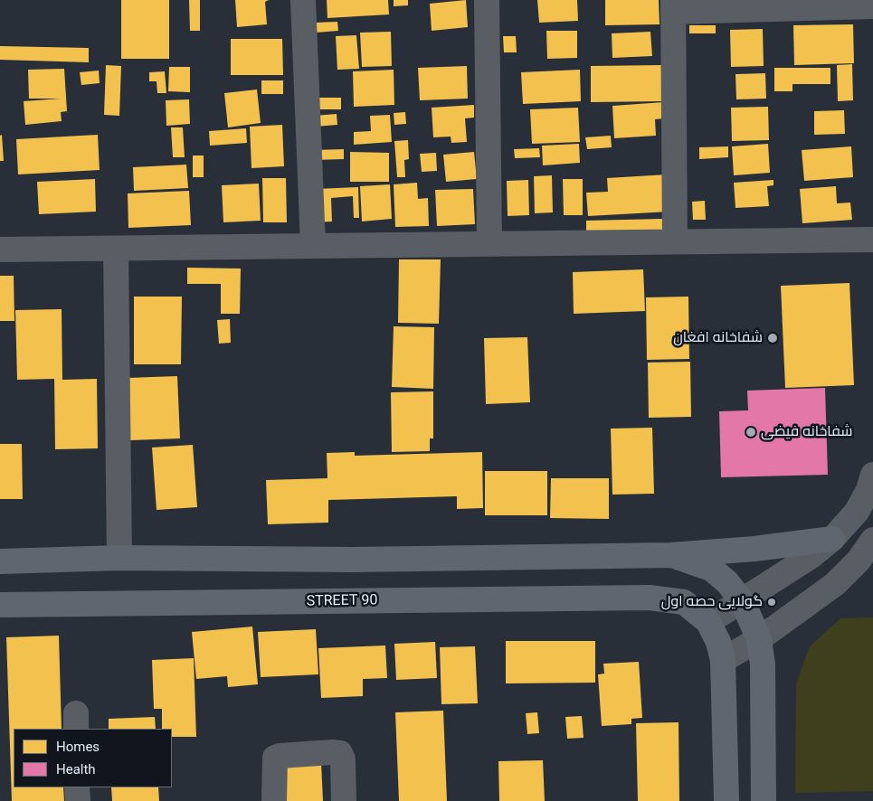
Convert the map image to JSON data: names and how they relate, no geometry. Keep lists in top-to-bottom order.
{
  "streets": {
    "main road": ["STREET 90"]
  },
  "places": ["شفاخانه افغان", "شفاخانه فیضی", "گولایی حصه اول"],
  "legend": ["Homes", "Health"]
}
